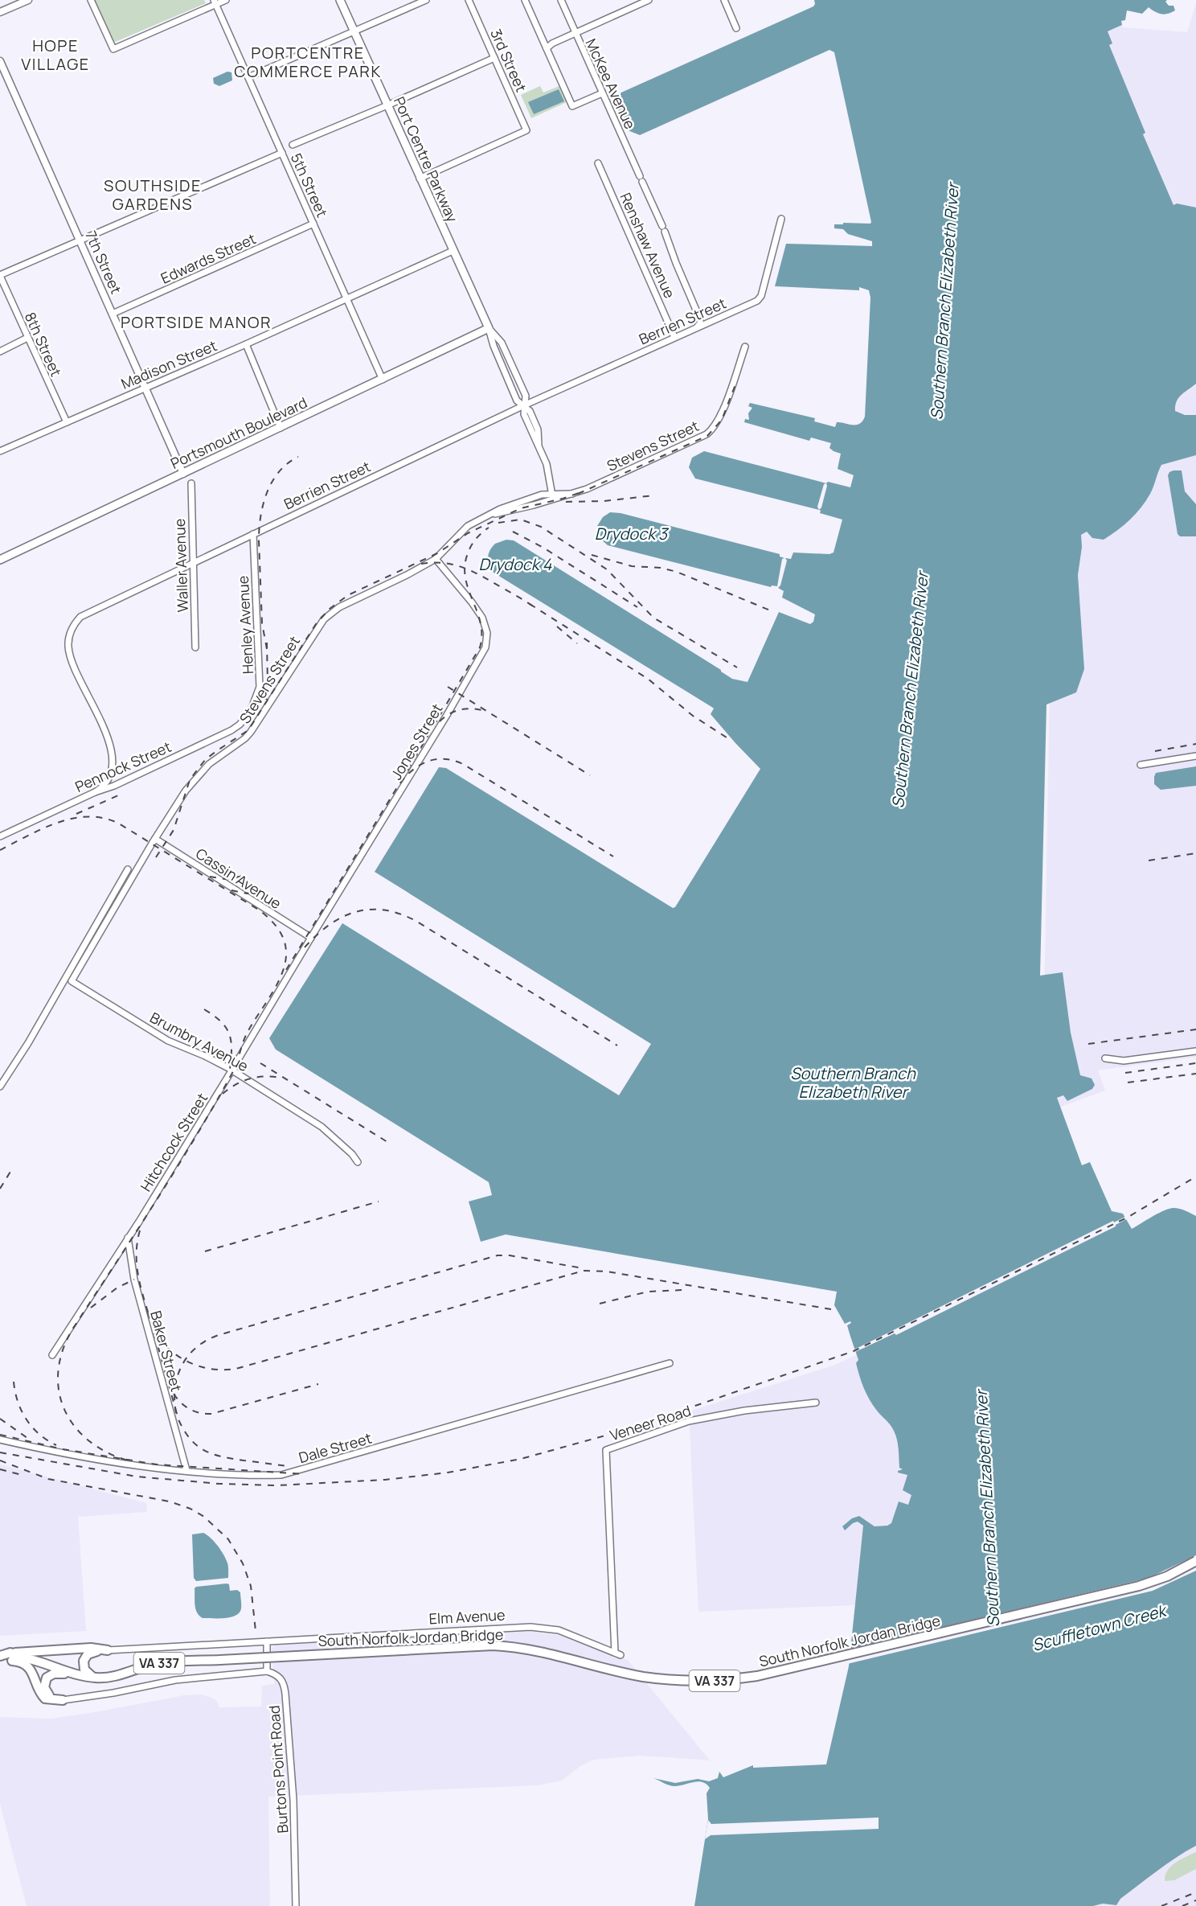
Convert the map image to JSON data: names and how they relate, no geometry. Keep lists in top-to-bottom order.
{
  "streets": {
    "main road": [
      "Port Centre Parkway",
      "Portsmouth Boulevard",
      "South Norfolk Jordan Bridge",
      "VA 337"
    ],
    "street": [
      "3rd Street",
      "McKee Avenue",
      "5th Street",
      "Renshaw Avenue",
      "Edwards Street",
      "7th Street",
      "Berrien Street",
      "8th Street",
      "Madison Street",
      "Stevens Street",
      "Waller Avenue",
      "Henley Avenue",
      "Jones Street",
      "Pennock Street",
      "Cassin Avenue",
      "Brumbry Avenue",
      "Hitchcock Street",
      "Baker Street",
      "Veneer Road",
      "Dale Street",
      "Elm Avenue",
      "Burtons Point Road"
    ]
  },
  "crossings": [
    ["3rd Street", "Port Centre Parkway"],
    ["McKee Avenue", "Berrien Street"],
    ["Port Centre Parkway", "Madison Street"],
    ["Port Centre Parkway", "Portsmouth Boulevard"],
    ["5th Street", "Edwards Street"],
    ["5th Street", "Madison Street"],
    ["5th Street", "Portsmouth Boulevard"],
    ["Renshaw Avenue", "Berrien Street"],
    ["Edwards Street", "7th Street"],
    ["7th Street", "Madison Street"],
    ["7th Street", "Portsmouth Boulevard"],
    ["Berrien Street", "Waller Avenue"],
    ["Berrien Street", "Henley Avenue"],
    ["Berrien Street", "Pennock Street"],
    ["8th Street", "Madison Street"],
    ["Stevens Street", "Jones Street"],
    ["Stevens Street", "Cassin Avenue"],
    ["Stevens Street", "Brumbry Avenue"],
    ["Henley Avenue", "Pennock Street"],
    ["Jones Street", "Cassin Avenue"],
    ["Jones Street", "Hitchcock Street"],
    ["Cassin Avenue", "Hitchcock Street"],
    ["Brumbry Avenue", "Hitchcock Street"],
    ["Hitchcock Street", "Baker Street"],
    ["Baker Street", "Dale Street"],
    ["Veneer Road", "Elm Avenue"],
    ["South Norfolk Jordan Bridge", "VA 337"]
  ],
  "districts": [
    "HOPE VILLAGE",
    "PORTCENTRE COMMERCE PARK",
    "SOUTHSIDE GARDENS",
    "PORTSIDE MANOR"
  ],
  "water": [
    "Southern Branch Elizabeth River",
    "Drydock 3",
    "Drydock 4",
    "Scuffletown Creek"
  ]
}
